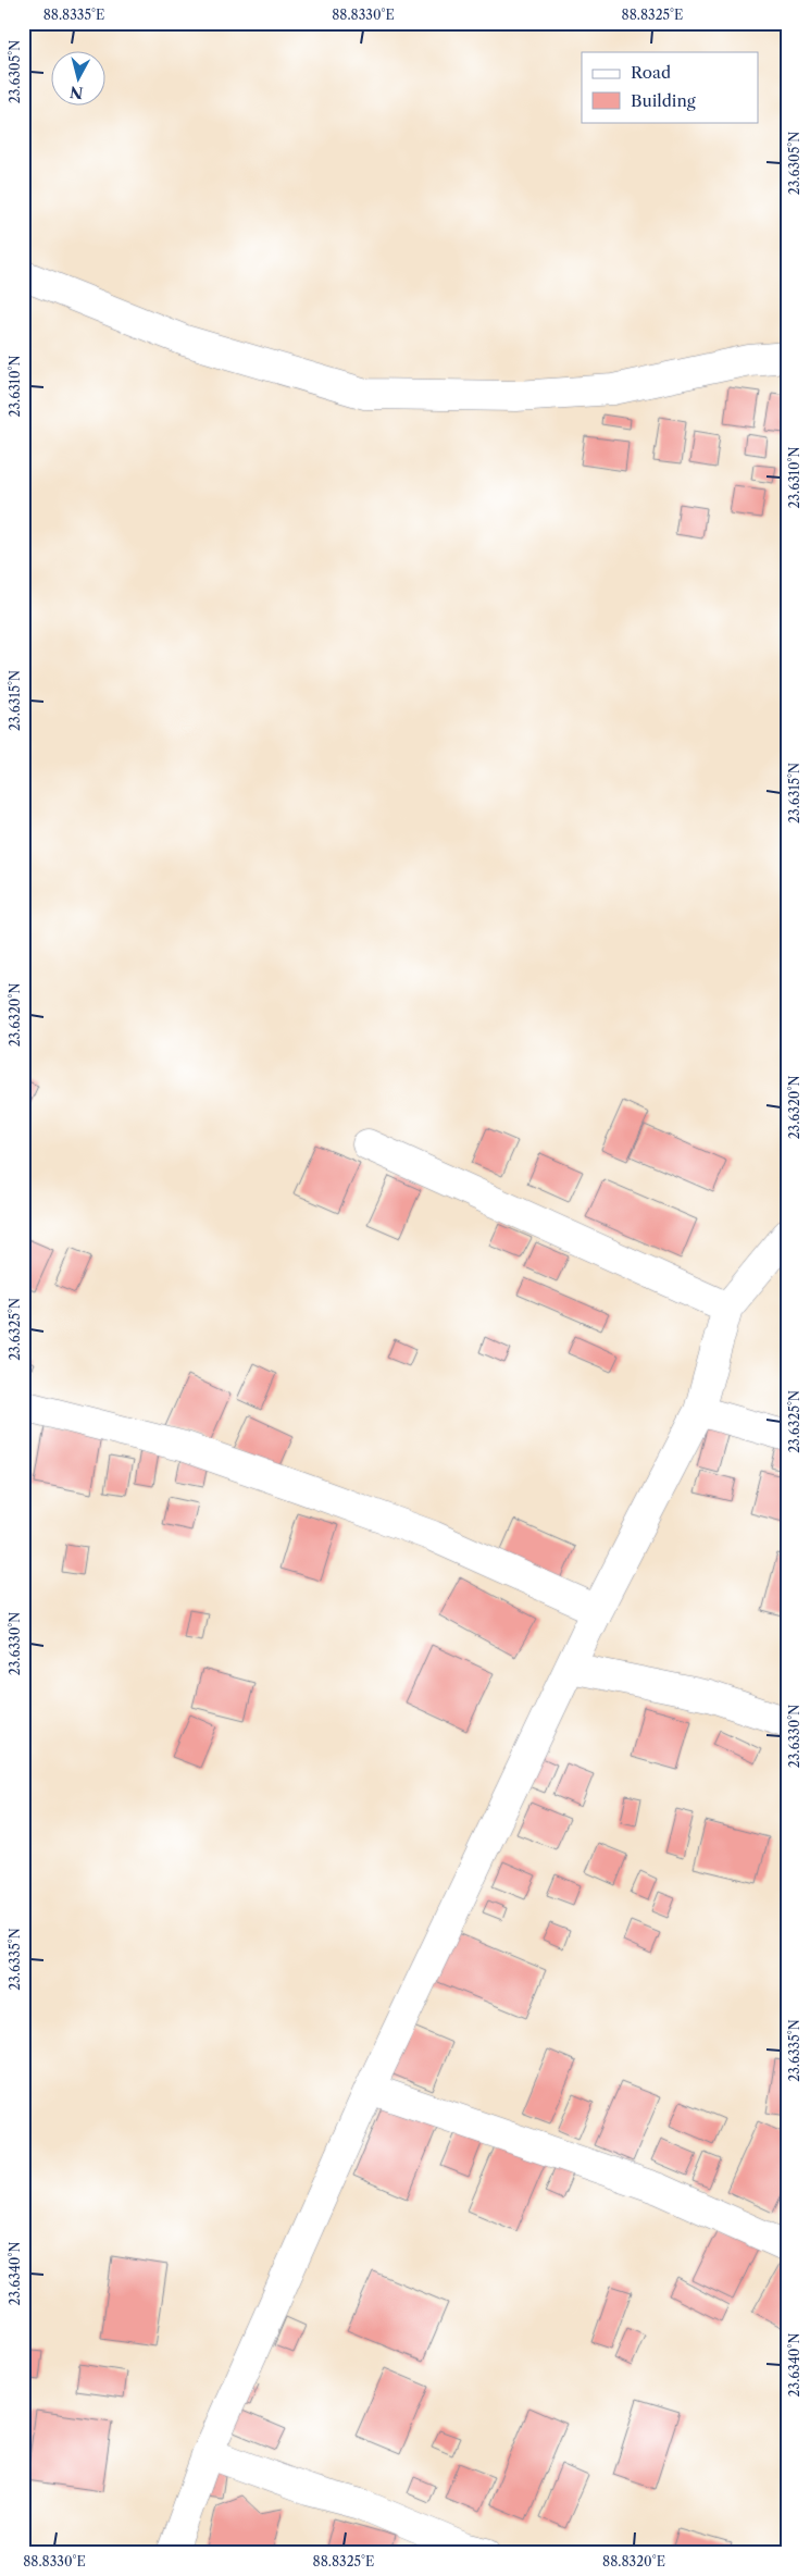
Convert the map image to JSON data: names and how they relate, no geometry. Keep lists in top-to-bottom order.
{
  "legend": ["Road", "Building"],
  "north": "bottom",
  "coordinates": [
    "88.8335°E",
    "88.8330°E",
    "88.8325°E",
    "23.6305°N",
    "23.6310°N",
    "23.6315°N",
    "23.6320°N",
    "23.6325°N",
    "23.6330°N",
    "23.6335°N",
    "23.6340°N",
    "88.8320°E"
  ]
}
